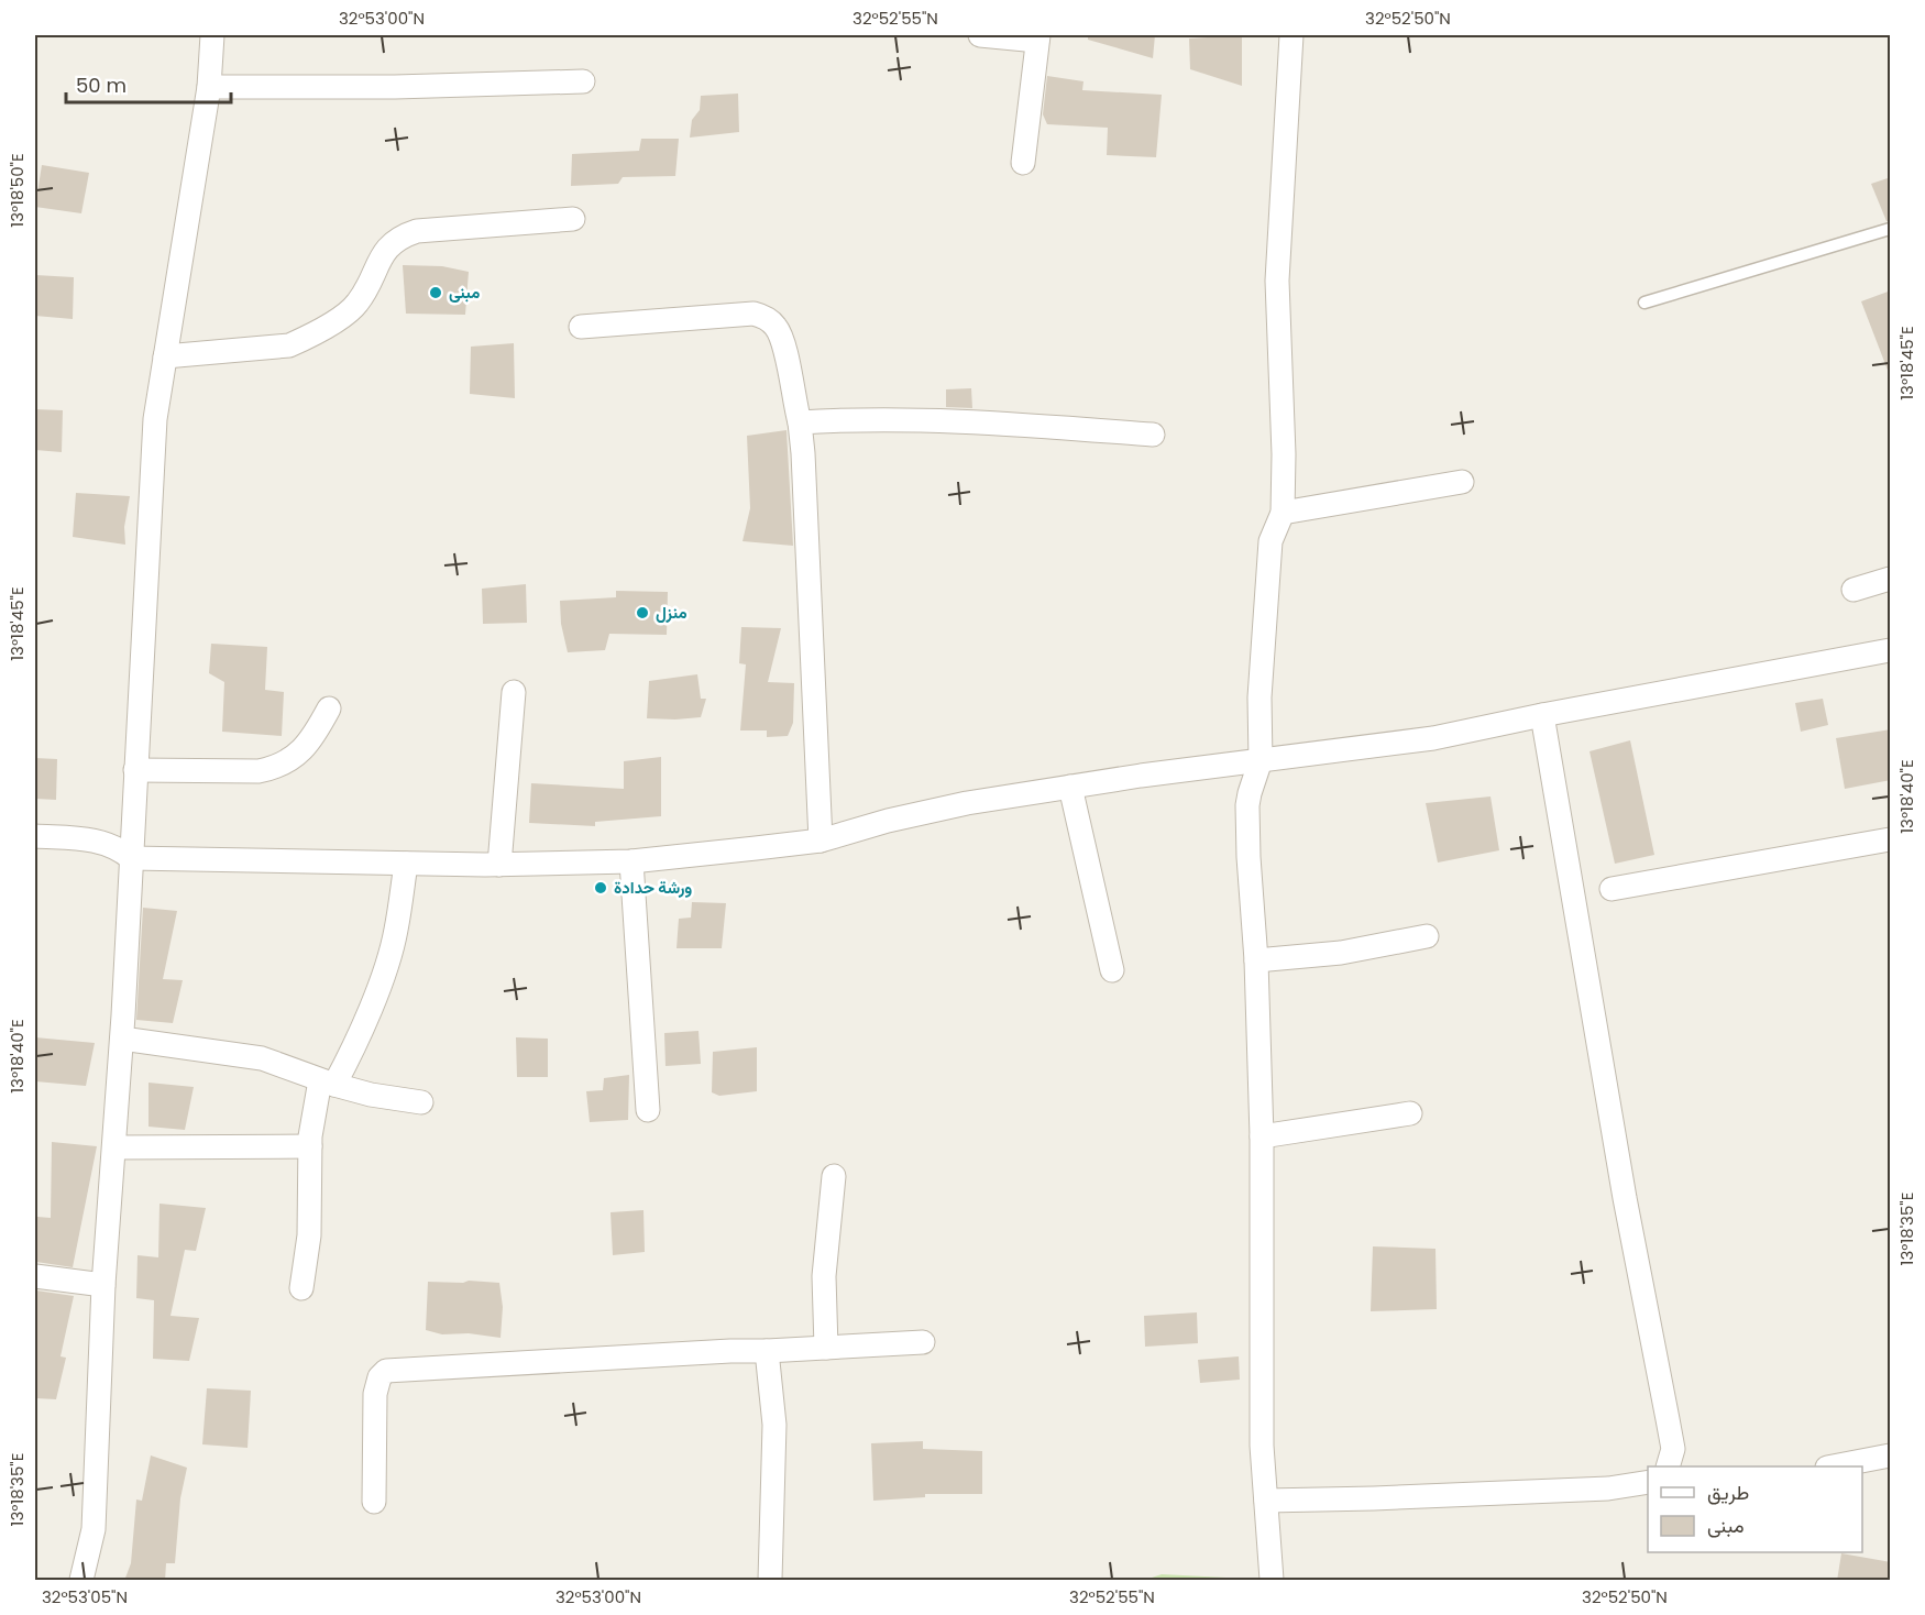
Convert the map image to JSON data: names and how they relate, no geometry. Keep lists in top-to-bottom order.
{
  "places": ["مبنى", "منزل", "ورشة حدادة"],
  "legend": ["طريق", "مبنى"],
  "scale_bar": "50 m",
  "coordinates": [
    "32°53'00\"N",
    "32°52'55\"N",
    "32°52'50\"N",
    "13°18'50\"E",
    "13°18'45\"E",
    "13°18'40\"E",
    "13°18'35\"E",
    "32°53'05\"N"
  ]
}
